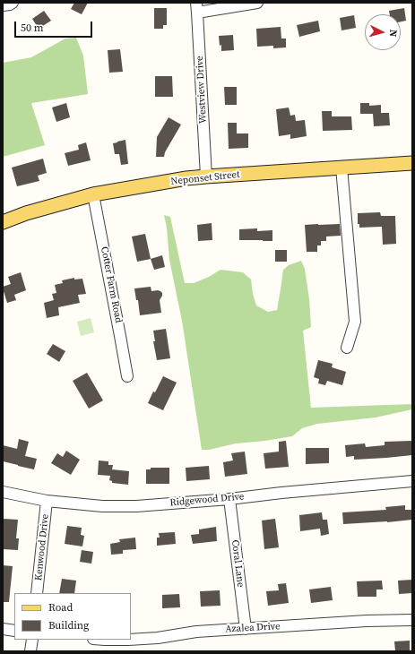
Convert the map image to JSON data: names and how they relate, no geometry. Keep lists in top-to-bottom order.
{
  "streets": {
    "main road": ["Neponset Street"],
    "street": [
      "Westview Drive",
      "Cotter Farm Road",
      "Ridgewood Drive",
      "Kenwood Drive",
      "Coral Lane",
      "Azalea Drive"
    ]
  },
  "crossings": [
    ["Westview Drive", "Neponset Street"],
    ["Neponset Street", "Cotter Farm Road"],
    ["Ridgewood Drive", "Kenwood Drive"],
    ["Ridgewood Drive", "Coral Lane"],
    ["Coral Lane", "Azalea Drive"]
  ],
  "legend": ["Road", "Building"],
  "scale_bar": "50 m",
  "north": "right"
}
